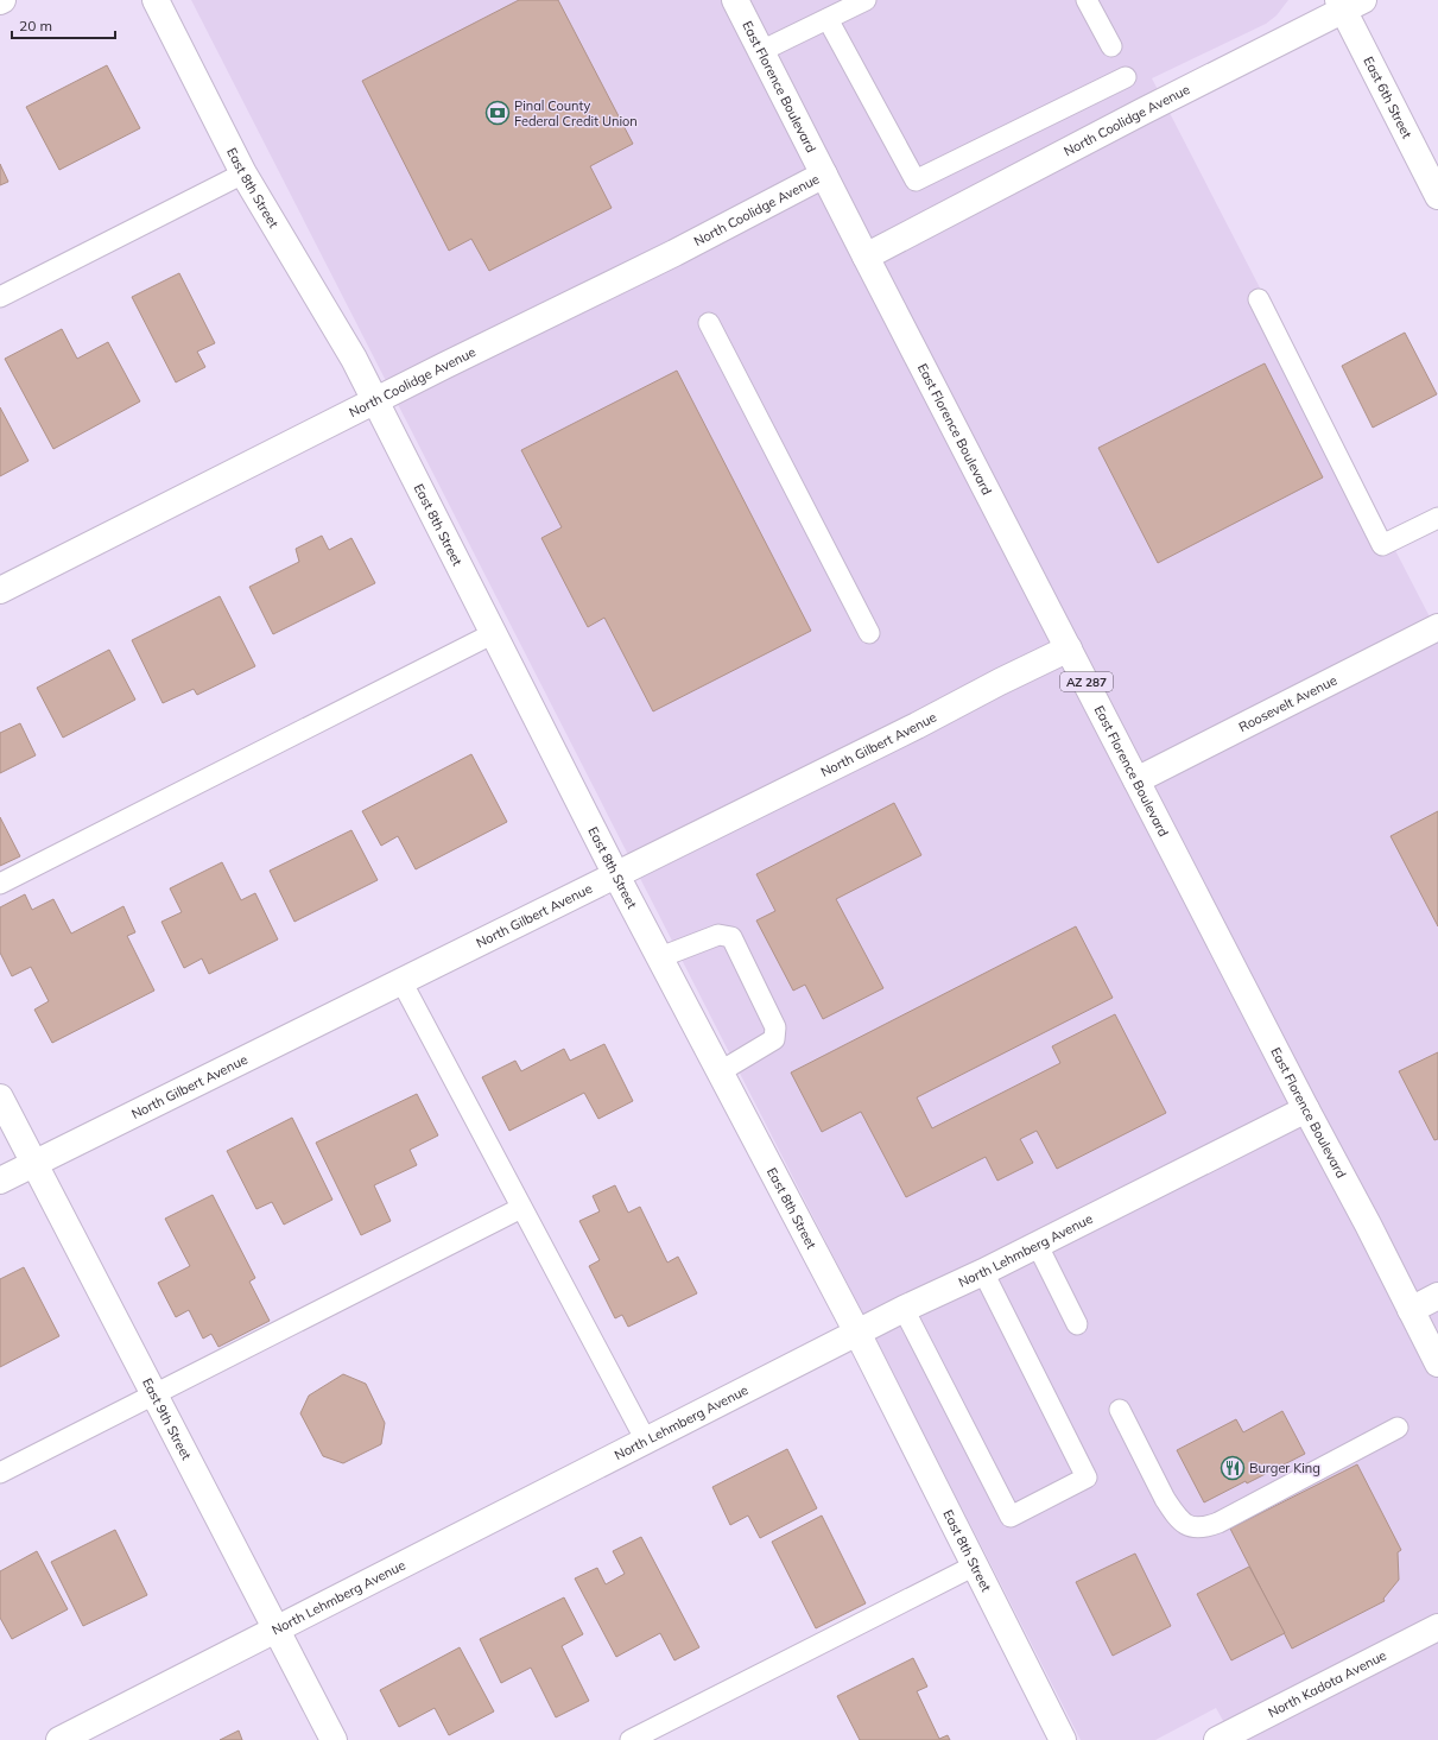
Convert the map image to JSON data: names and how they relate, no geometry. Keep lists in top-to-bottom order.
{
  "streets": {
    "street": [
      "East Florence Boulevard",
      "East 6th Street",
      "North Coolidge Avenue",
      "East 8th Street",
      "AZ 287",
      "Roosevelt Avenue",
      "North Gilbert Avenue",
      "North Lehmberg Avenue",
      "East 9th Street",
      "North Kadota Avenue"
    ]
  },
  "crossings": [
    ["East Florence Boulevard", "North Coolidge Avenue"],
    ["East Florence Boulevard", "Roosevelt Avenue"],
    ["East Florence Boulevard", "North Gilbert Avenue"],
    ["East Florence Boulevard", "North Lehmberg Avenue"],
    ["East 6th Street", "North Coolidge Avenue"],
    ["North Coolidge Avenue", "East 8th Street"],
    ["East 8th Street", "North Gilbert Avenue"],
    ["East 8th Street", "North Lehmberg Avenue"],
    ["North Gilbert Avenue", "East 9th Street"],
    ["North Lehmberg Avenue", "East 9th Street"]
  ],
  "places": {
    "bank": ["Pinal County Federal Credit Union"],
    "restaurant": ["Burger King"]
  },
  "scale_bar": "20 m"
}
